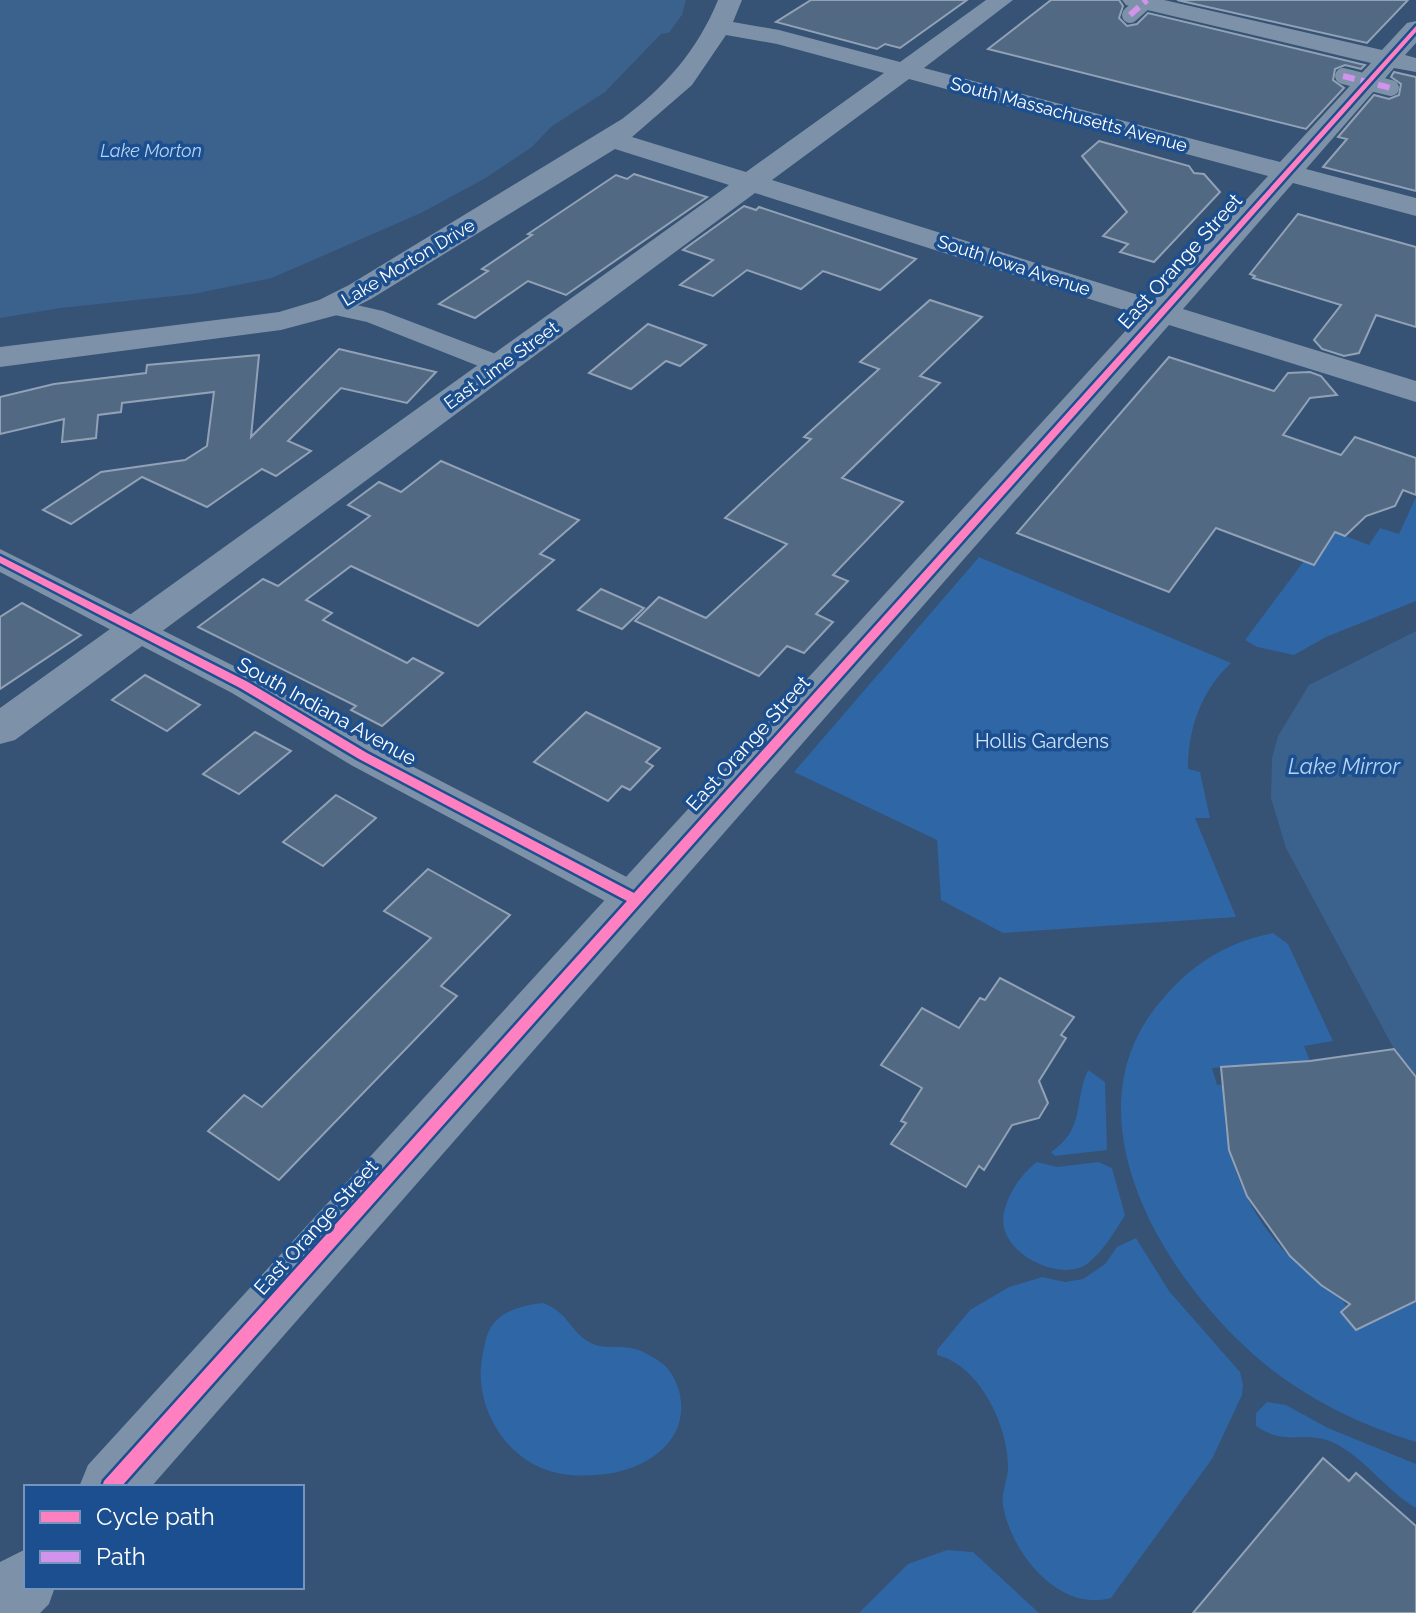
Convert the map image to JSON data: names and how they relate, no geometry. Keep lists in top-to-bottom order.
{
  "streets": {
    "street": [
      "South Massachusetts Avenue",
      "East Orange Street",
      "Lake Morton Drive",
      "South Iowa Avenue",
      "East Lime Street",
      "South Indiana Avenue"
    ]
  },
  "crossings": [
    ["South Massachusetts Avenue", "East Orange Street"],
    ["South Massachusetts Avenue", "Lake Morton Drive"],
    ["South Massachusetts Avenue", "East Lime Street"],
    ["East Orange Street", "South Iowa Avenue"],
    ["East Orange Street", "South Indiana Avenue"],
    ["Lake Morton Drive", "South Iowa Avenue"],
    ["South Iowa Avenue", "East Lime Street"],
    ["East Lime Street", "South Indiana Avenue"]
  ],
  "water": ["Lake Morton", "Lake Mirror"],
  "parks": ["Hollis Gardens"],
  "legend": ["Cycle path", "Path"]
}
